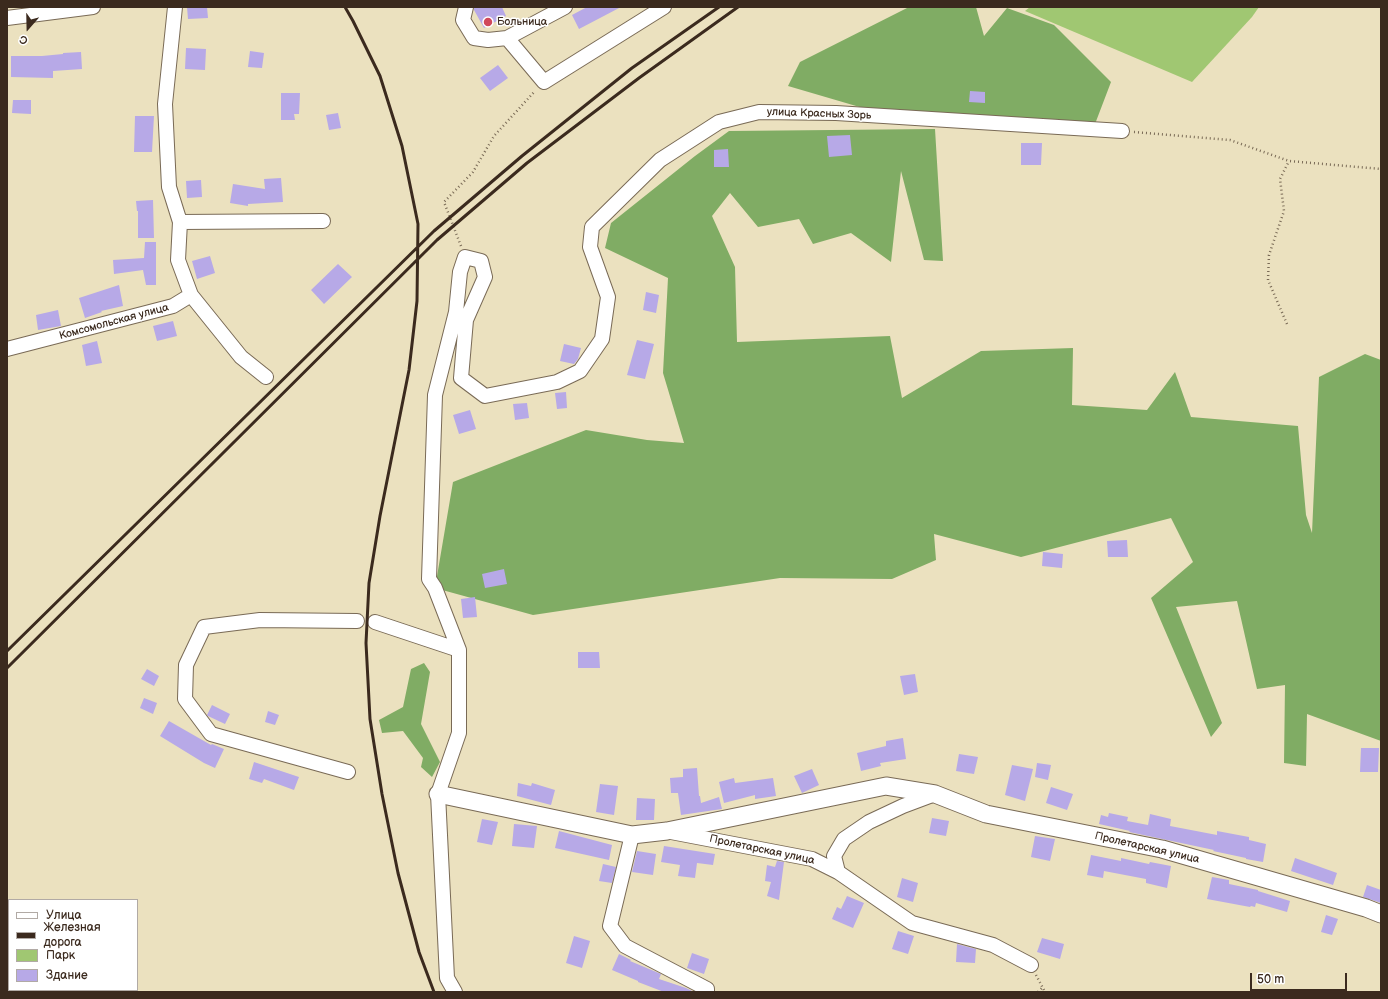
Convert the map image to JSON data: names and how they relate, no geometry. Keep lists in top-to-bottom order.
{
  "streets": {
    "street": ["улица Красных Зорь", "Комсомольская улица", "Пролетарская улица"]
  },
  "places": ["Больница"],
  "legend": [
    "Улица",
    "Железная дорога",
    "Парк",
    "Здание"
  ],
  "scale_bar": "50 m",
  "north": "bottom"
}
